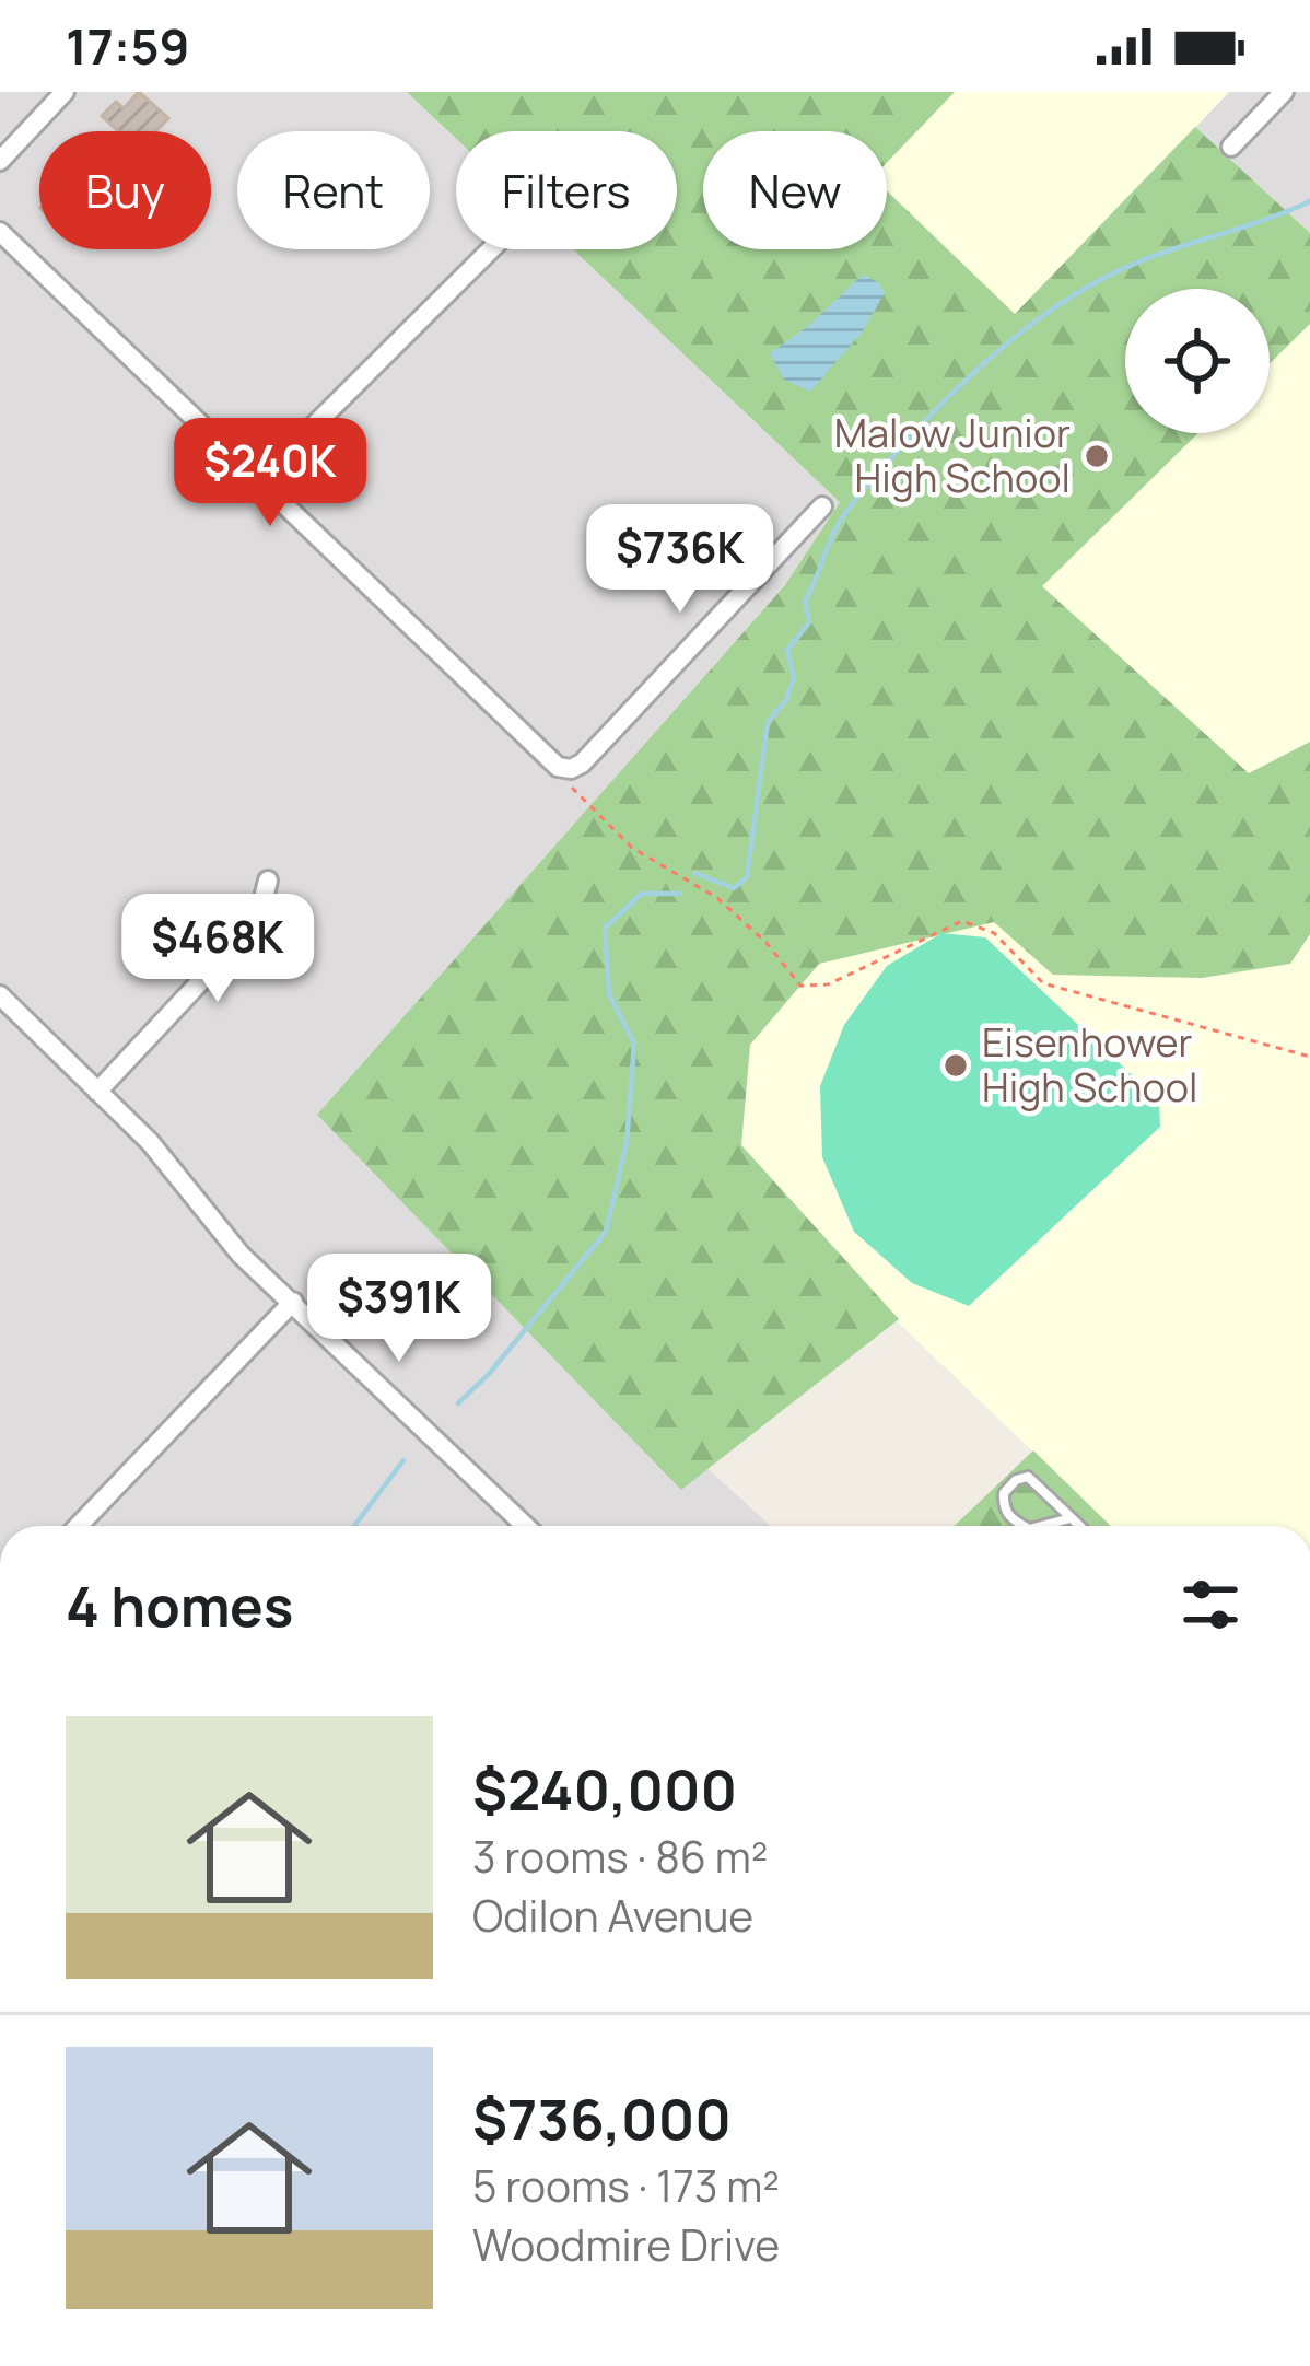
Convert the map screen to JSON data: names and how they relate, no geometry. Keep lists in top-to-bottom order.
{
  "places": ["Malow Junior High School", "Eisenhower High School"],
  "page": {
    "status": "17:59",
    "chip": [
      "Buy",
      "Rent",
      "Filters",
      "New"
    ],
    "price": [
      "$240K",
      "$736K",
      "$468K",
      "$391K"
    ],
    "heading": "4 homes",
    "list": [
      {
        "name": "$240,000",
        "note": "3 rooms · 86 m² · Odilon Avenue"
      },
      {
        "name": "$736,000",
        "note": "5 rooms · 173 m² · Woodmire Drive"
      }
    ]
  }
}
